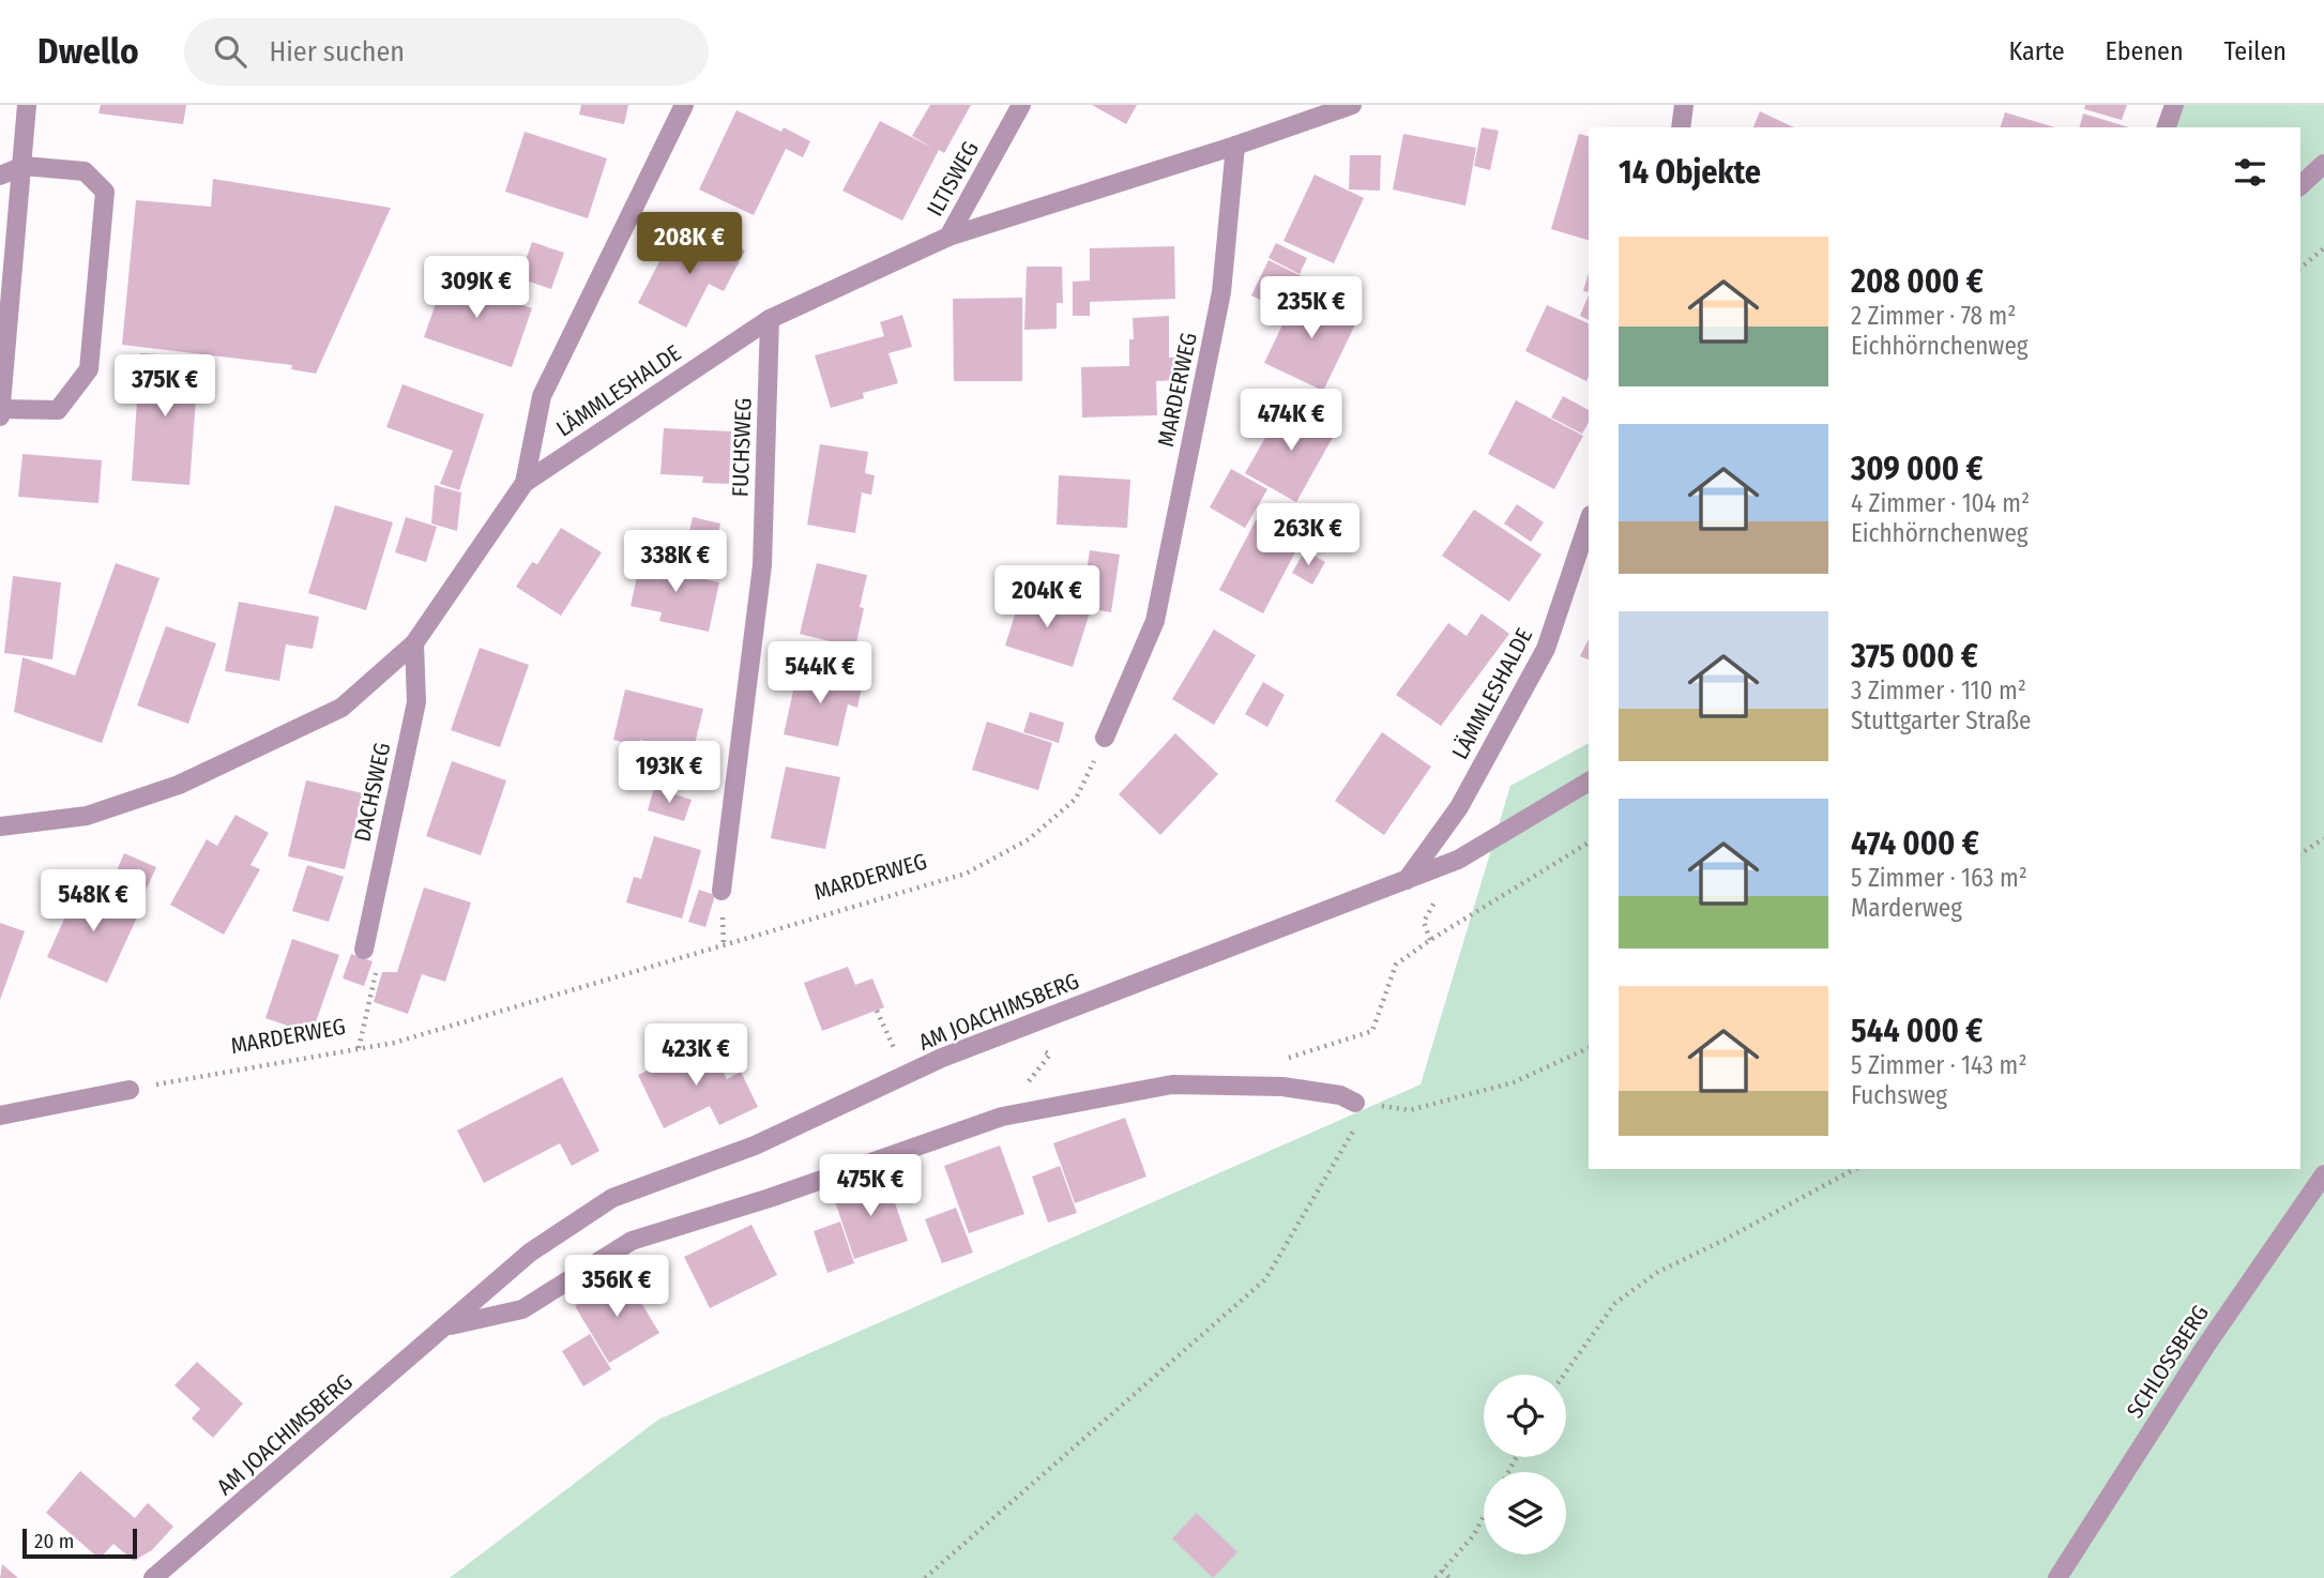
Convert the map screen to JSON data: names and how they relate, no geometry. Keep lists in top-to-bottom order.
{
  "streets": {
    "street": [
      "ILTISWEG",
      "MARDERWEG",
      "LÄMMLESHALDE",
      "FUCHSWEG",
      "DACHSWEG",
      "AM JOACHIMSBERG",
      "SCHLOSSBERG"
    ]
  },
  "crossings": [
    ["ILTISWEG", "LÄMMLESHALDE"],
    ["MARDERWEG", "LÄMMLESHALDE"],
    ["LÄMMLESHALDE", "FUCHSWEG"],
    ["LÄMMLESHALDE", "DACHSWEG"],
    ["LÄMMLESHALDE", "AM JOACHIMSBERG"]
  ],
  "scale_bar": "20 m",
  "page": {
    "header": "Dwello",
    "search": "Hier suchen",
    "nav": ["Karte", "Ebenen", "Teilen"],
    "heading": "14 Objekte",
    "price": [
      "208K €",
      "309K €",
      "235K €",
      "375K €",
      "474K €",
      "263K €",
      "338K €",
      "204K €",
      "544K €",
      "193K €",
      "548K €",
      "423K €",
      "475K €",
      "356K €"
    ],
    "list": [
      {
        "name": "208 000 €",
        "note": "2 Zimmer · 78 m² · Eichhörnchenweg"
      },
      {
        "name": "309 000 €",
        "note": "4 Zimmer · 104 m² · Eichhörnchenweg"
      },
      {
        "name": "375 000 €",
        "note": "3 Zimmer · 110 m² · Stuttgarter Straße"
      },
      {
        "name": "474 000 €",
        "note": "5 Zimmer · 163 m² · Marderweg"
      },
      {
        "name": "544 000 €",
        "note": "5 Zimmer · 143 m² · Fuchsweg"
      }
    ],
    "scale": "20 m"
  }
}
